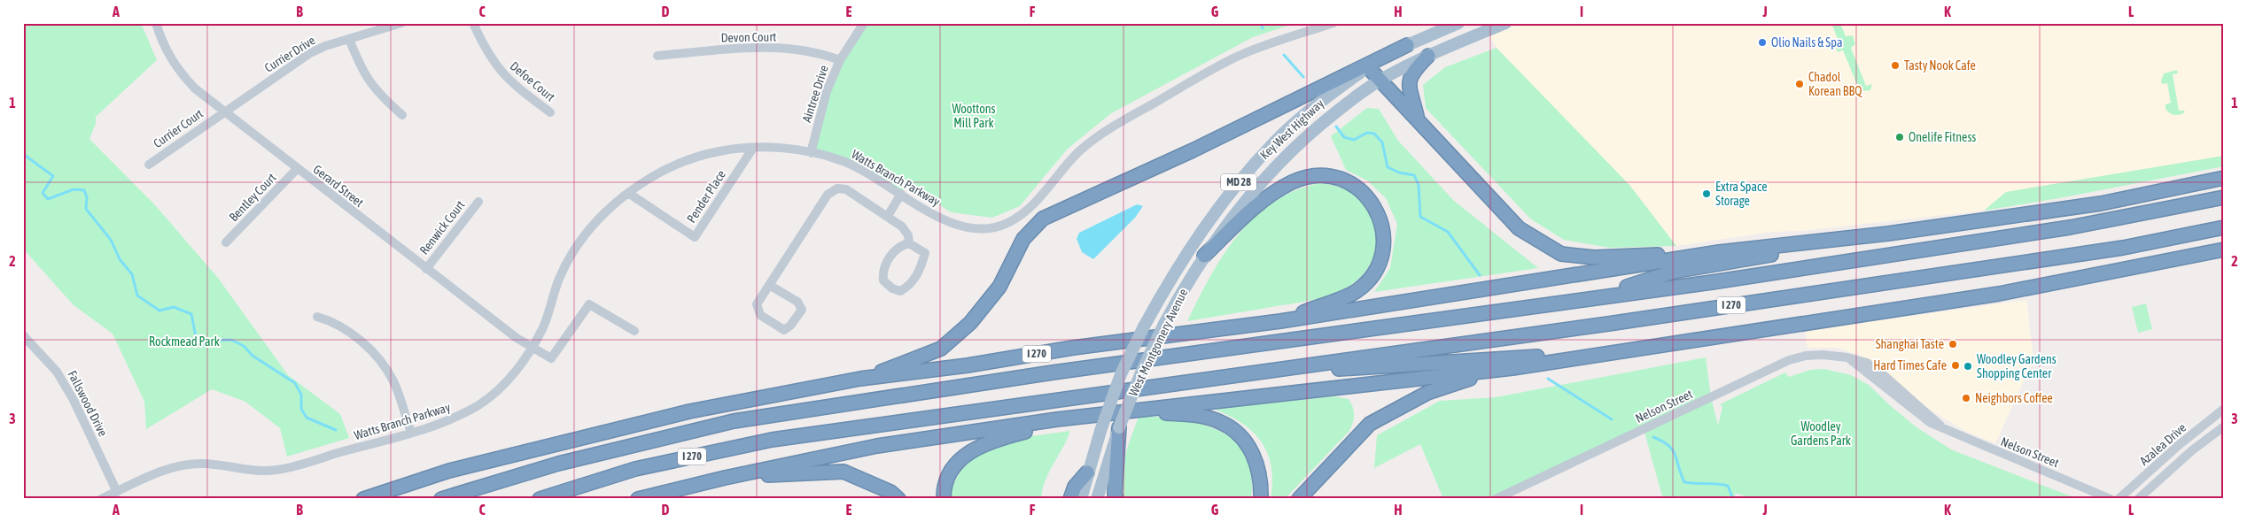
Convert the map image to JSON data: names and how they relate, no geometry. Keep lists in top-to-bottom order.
{
  "streets": {
    "highway": ["I 270"],
    "main road": ["Key West Highway", "MD 28", "West Montgomery Avenue"],
    "street": [
      "Devon Court",
      "Currier Drive",
      "Defoe Court",
      "Aintree Drive",
      "Currier Court",
      "Watts Branch Parkway",
      "Gerard Street",
      "Pender Place",
      "Bentley Court",
      "Renwick Court",
      "Fallswood Drive",
      "Nelson Street",
      "Azalea Drive"
    ]
  },
  "crossings": [
    ["Devon Court", "Aintree Drive"],
    ["Currier Drive", "Currier Court"],
    ["Currier Drive", "Gerard Street"],
    ["Aintree Drive", "Watts Branch Parkway"],
    ["Currier Court", "Gerard Street"],
    ["Key West Highway", "MD 28"],
    ["Key West Highway", "West Montgomery Avenue"],
    ["Watts Branch Parkway", "Gerard Street"],
    ["Watts Branch Parkway", "Pender Place"],
    ["Watts Branch Parkway", "Fallswood Drive"],
    ["Gerard Street", "Bentley Court"],
    ["Gerard Street", "Renwick Court"]
  ],
  "parks": ["Woottons Mill Park", "Rockmead Park", "Woodley Gardens Park"],
  "places": [
    "Olio Nails & Spa",
    "Tasty Nook Cafe",
    "Chadol Korean BBQ",
    "Onelife Fitness",
    "Extra Space Storage",
    "Shanghai Taste",
    "Hard Times Cafe",
    "Woodley Gardens Shopping Center",
    "Neighbors Coffee"
  ],
  "grid": {
    "columns": [
      "A",
      "B",
      "C",
      "D",
      "E",
      "F",
      "G",
      "H",
      "I",
      "J",
      "K",
      "L"
    ],
    "rows": ["1", "2", "3"]
  }
}
